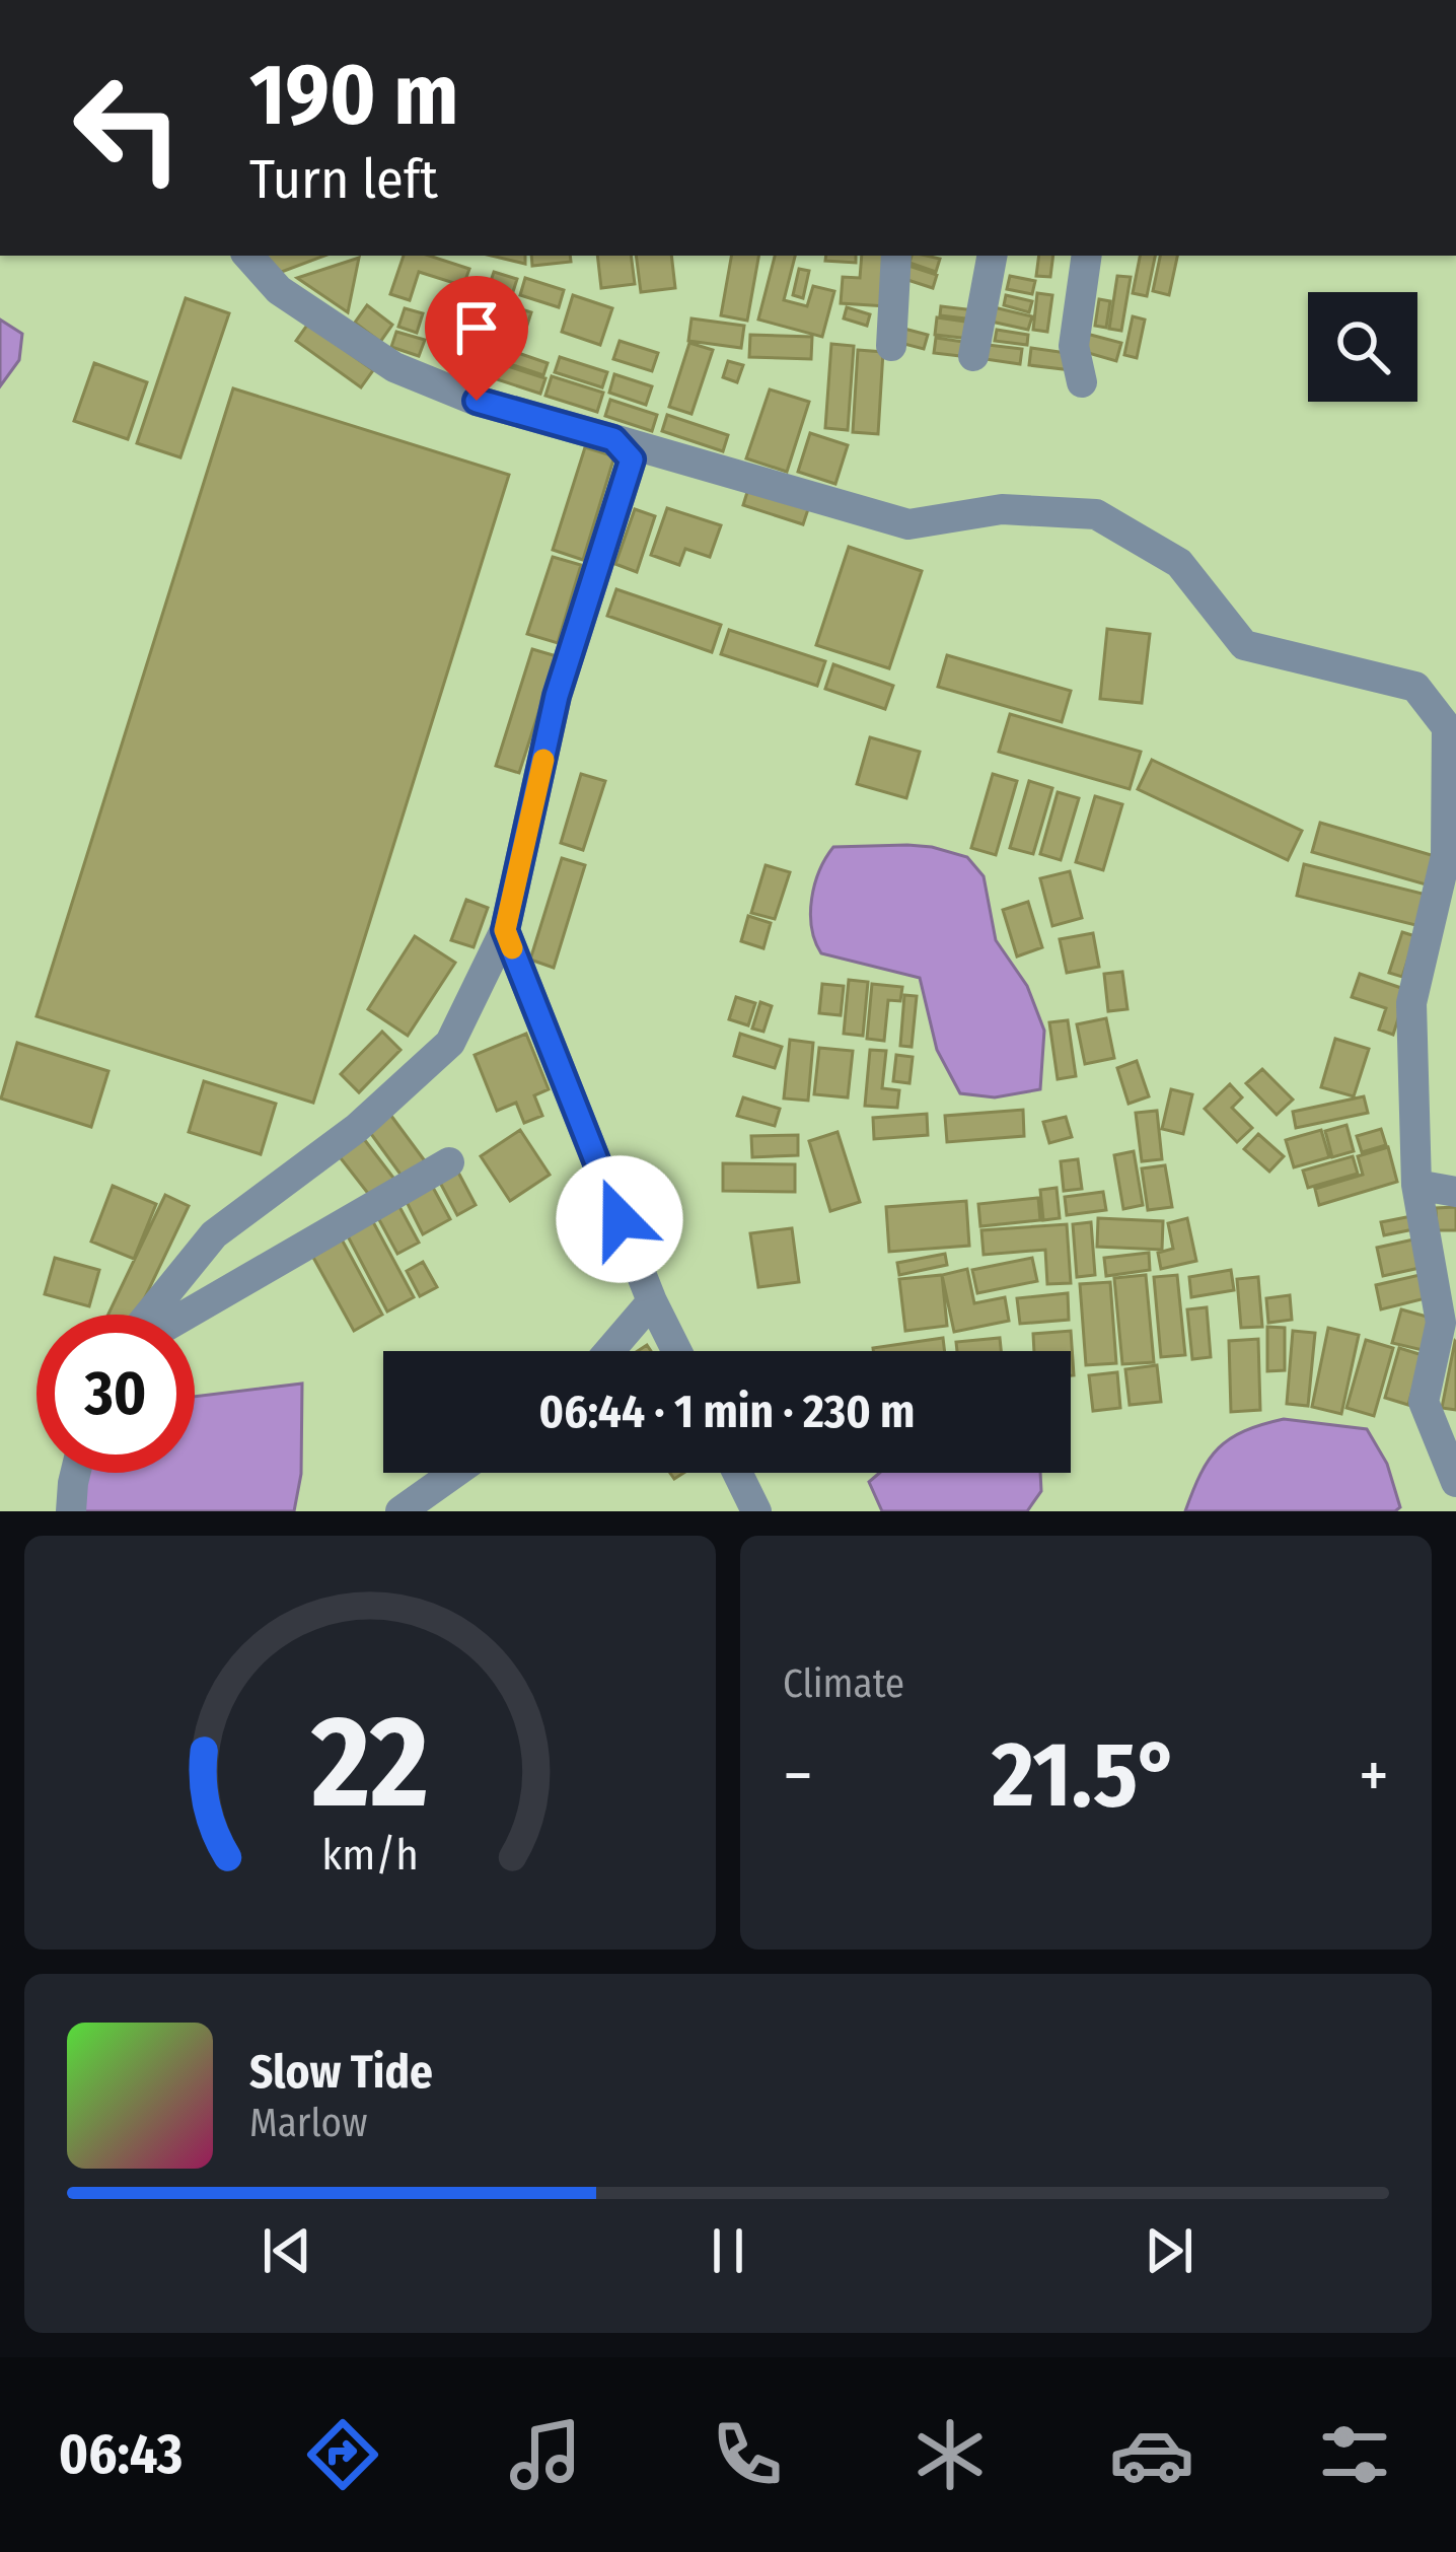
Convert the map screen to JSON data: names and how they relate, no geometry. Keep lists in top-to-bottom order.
{
  "page": {
    "turn": ["190 m", "Turn left"],
    "limit": "30",
    "trip": "06:44 · 1 min · 230 m",
    "tile": "Climate",
    "heat": ["−", "21.5°", "+"],
    "song": ["Slow Tide", "Marlow"],
    "tabs": "06:43",
    "gauge": ["22", "km/h"]
  }
}
